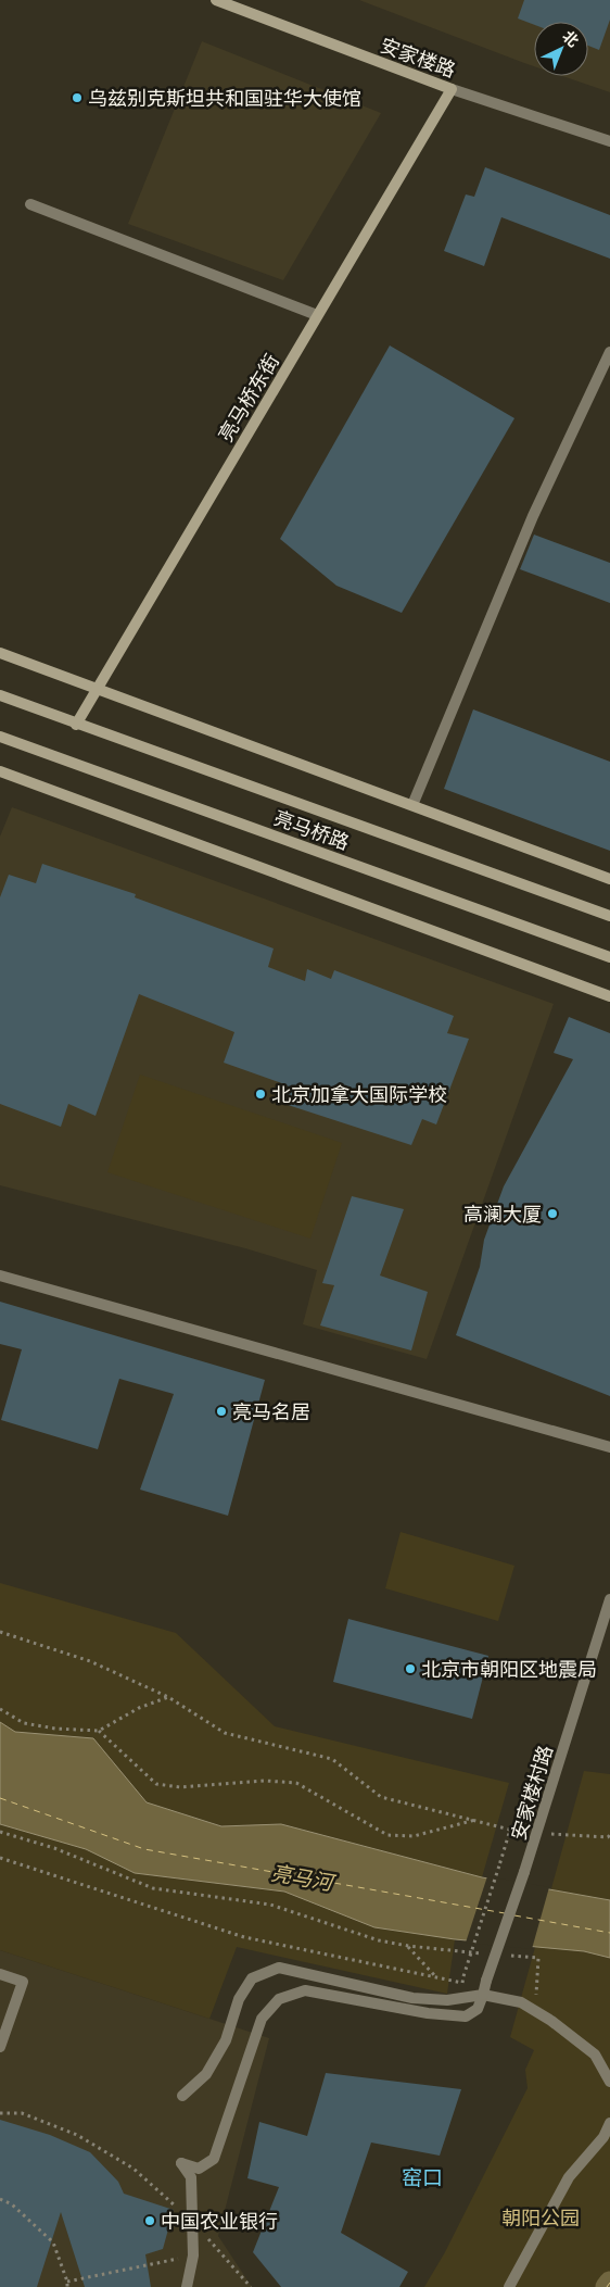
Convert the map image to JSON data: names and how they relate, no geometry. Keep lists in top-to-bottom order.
{
  "streets": {
    "street": [
      "安家楼路",
      "亮马桥东街",
      "亮马桥路",
      "安家楼村路"
    ]
  },
  "crossings": [
    ["安家楼路", "亮马桥东街"],
    ["亮马桥东街", "亮马桥路"]
  ],
  "districts": ["窑口"],
  "water": ["亮马河"],
  "parks": ["朝阳公园"],
  "places": [
    "乌兹别克斯坦共和国驻华大使馆",
    "北京加拿大国际学校",
    "高澜大厦",
    "亮马名居",
    "北京市朝阳区地震局",
    "中国农业银行"
  ],
  "north": "top right"
}
